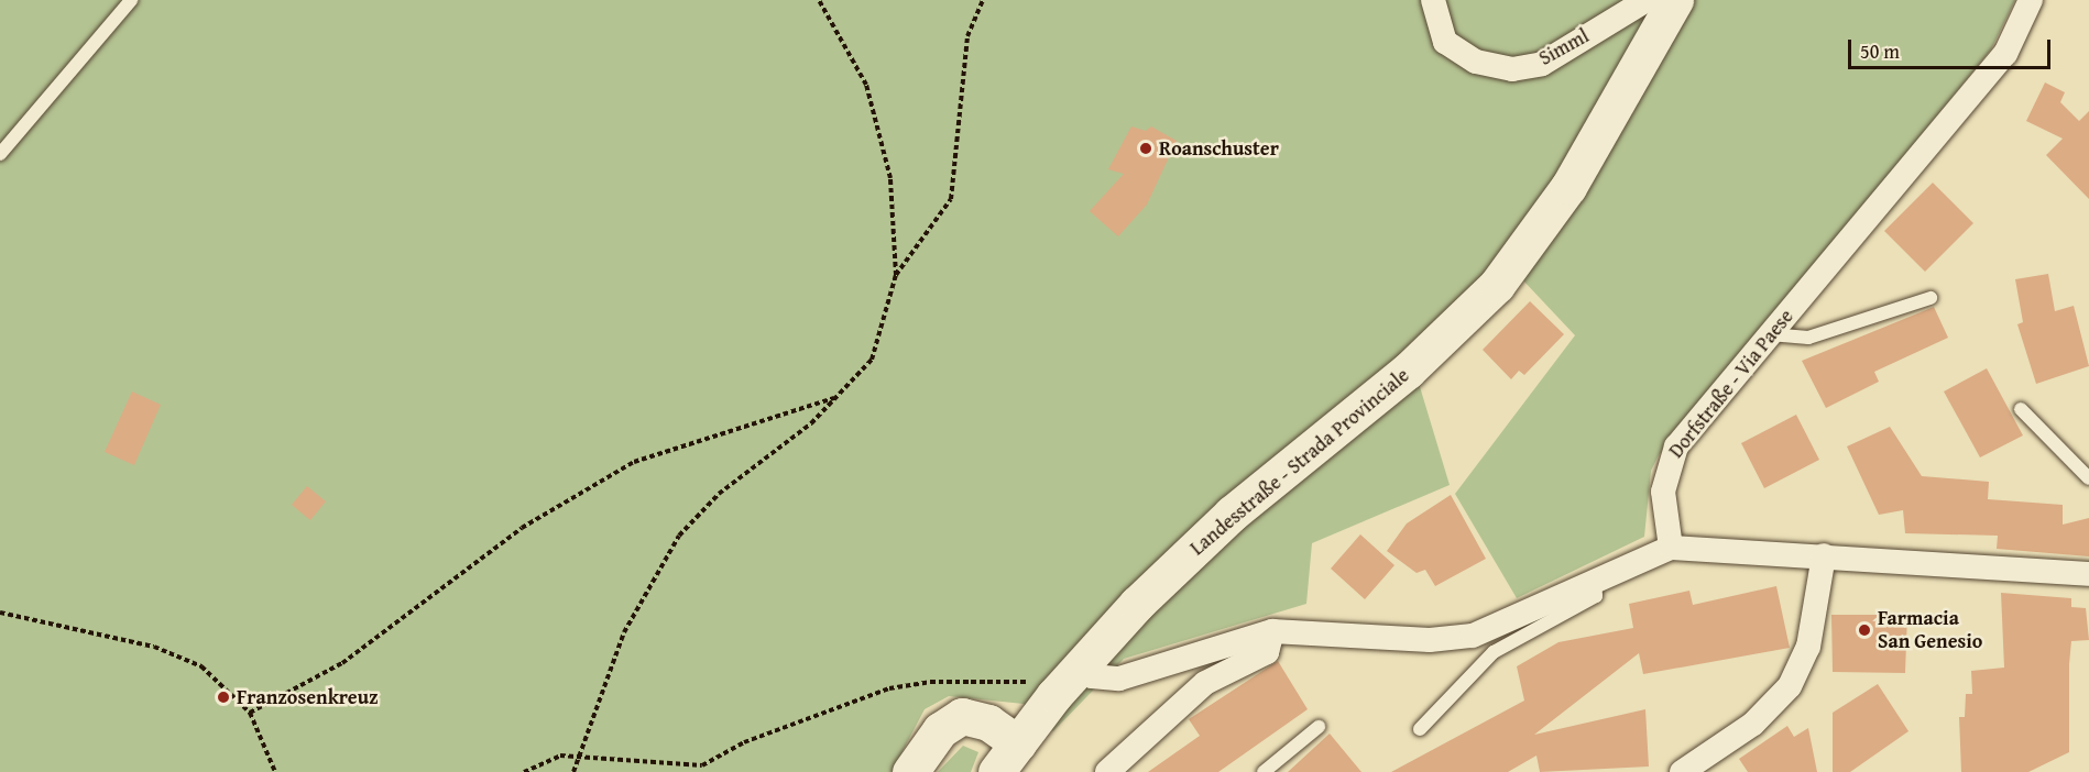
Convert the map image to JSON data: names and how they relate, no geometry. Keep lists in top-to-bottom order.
{
  "streets": {
    "main road": ["Landesstraße - Strada Provinciale"],
    "street": ["Simml", "Dorfstraße - Via Paese"]
  },
  "places": ["Roanschuster", "Farmacia San Genesio", "Franzosenkreuz"],
  "scale_bar": "50 m"
}
